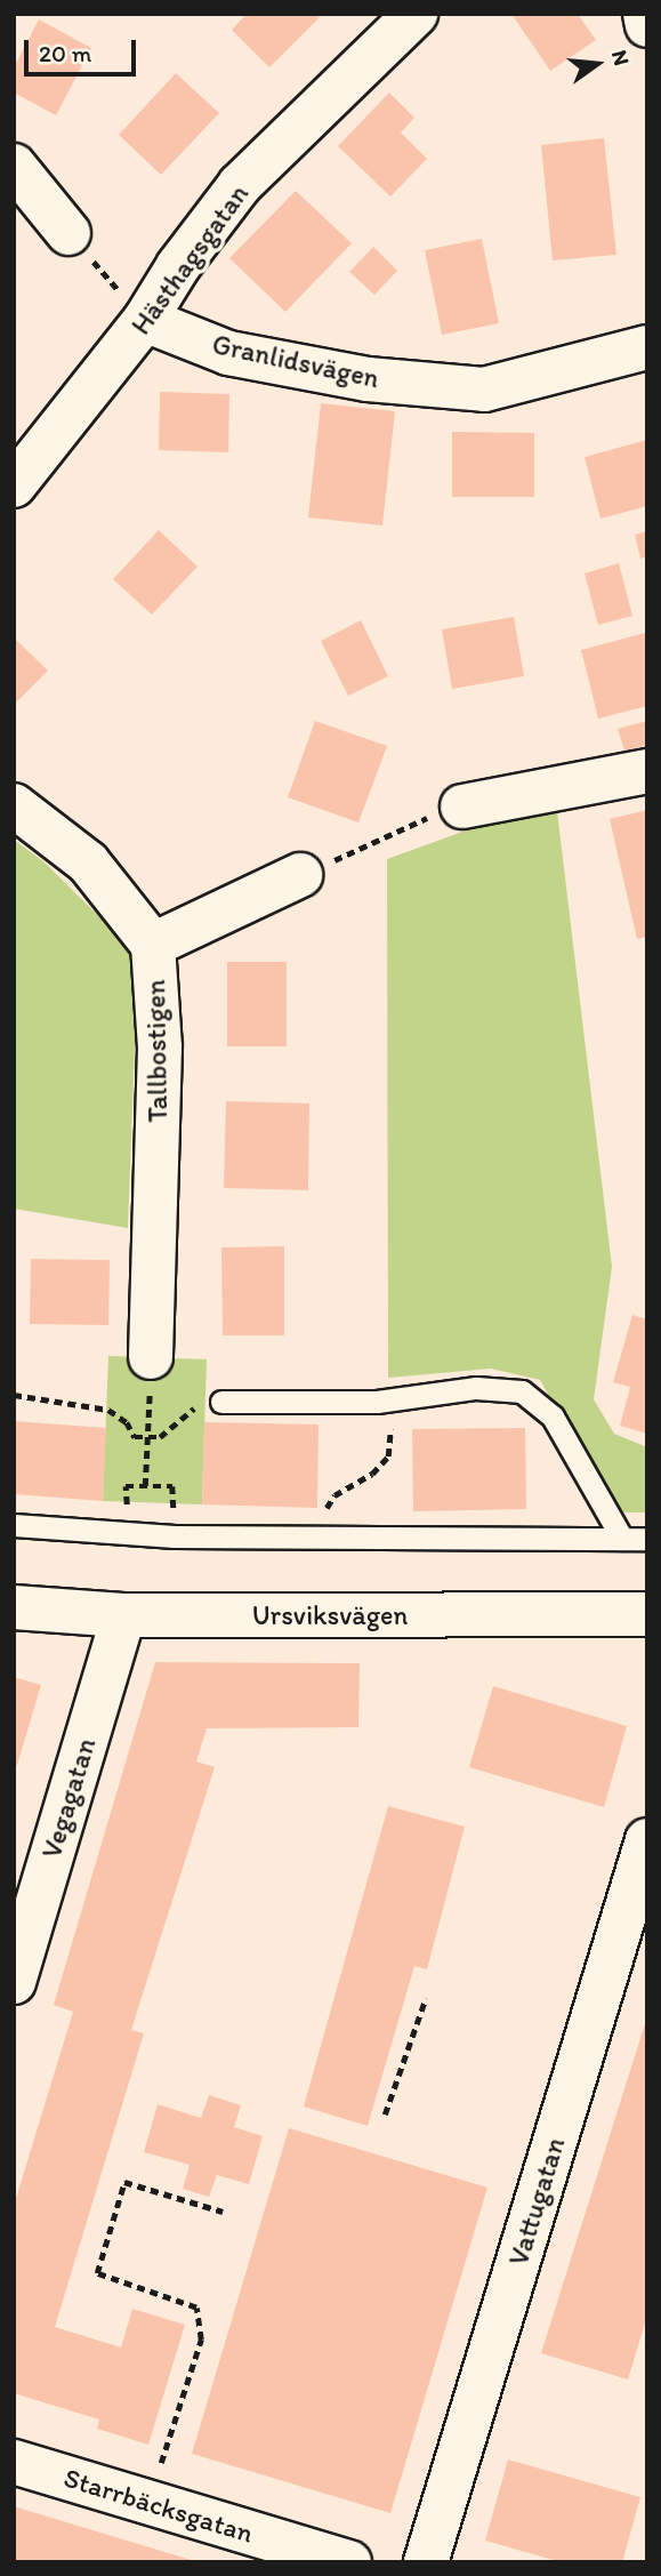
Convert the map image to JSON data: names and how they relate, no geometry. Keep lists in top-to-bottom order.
{
  "streets": {
    "street": [
      "Hästhagsgatan",
      "Granlidsvägen",
      "Tallbostigen",
      "Ursviksvägen",
      "Vegagatan",
      "Vattugatan",
      "Starrbäcksgatan"
    ]
  },
  "crossings": [
    ["Hästhagsgatan", "Granlidsvägen"],
    ["Ursviksvägen", "Vegagatan"]
  ],
  "scale_bar": "20 m",
  "north": "right"
}
